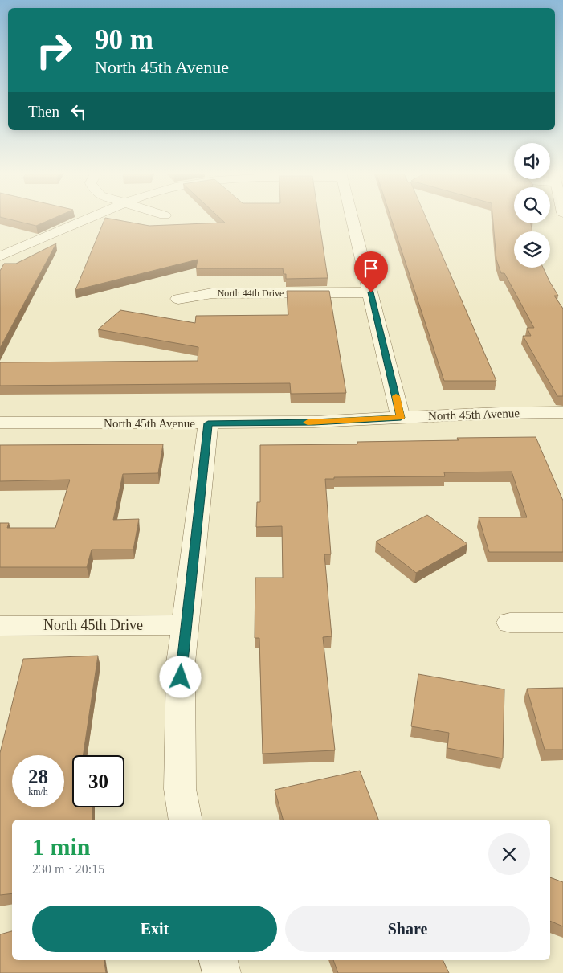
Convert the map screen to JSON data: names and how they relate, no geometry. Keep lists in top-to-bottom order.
{
  "streets": {
    "street": ["North 44th Drive", "North 45th Avenue", "North 45th Drive"]
  },
  "page": {
    "turn": ["90 m", "North 45th Avenue"],
    "then": "Then",
    "speed": "28 km/h",
    "limit": "30",
    "heading": ["1 min", "230 m · 20:15"],
    "buttons": ["Exit", "Share"]
  }
}
